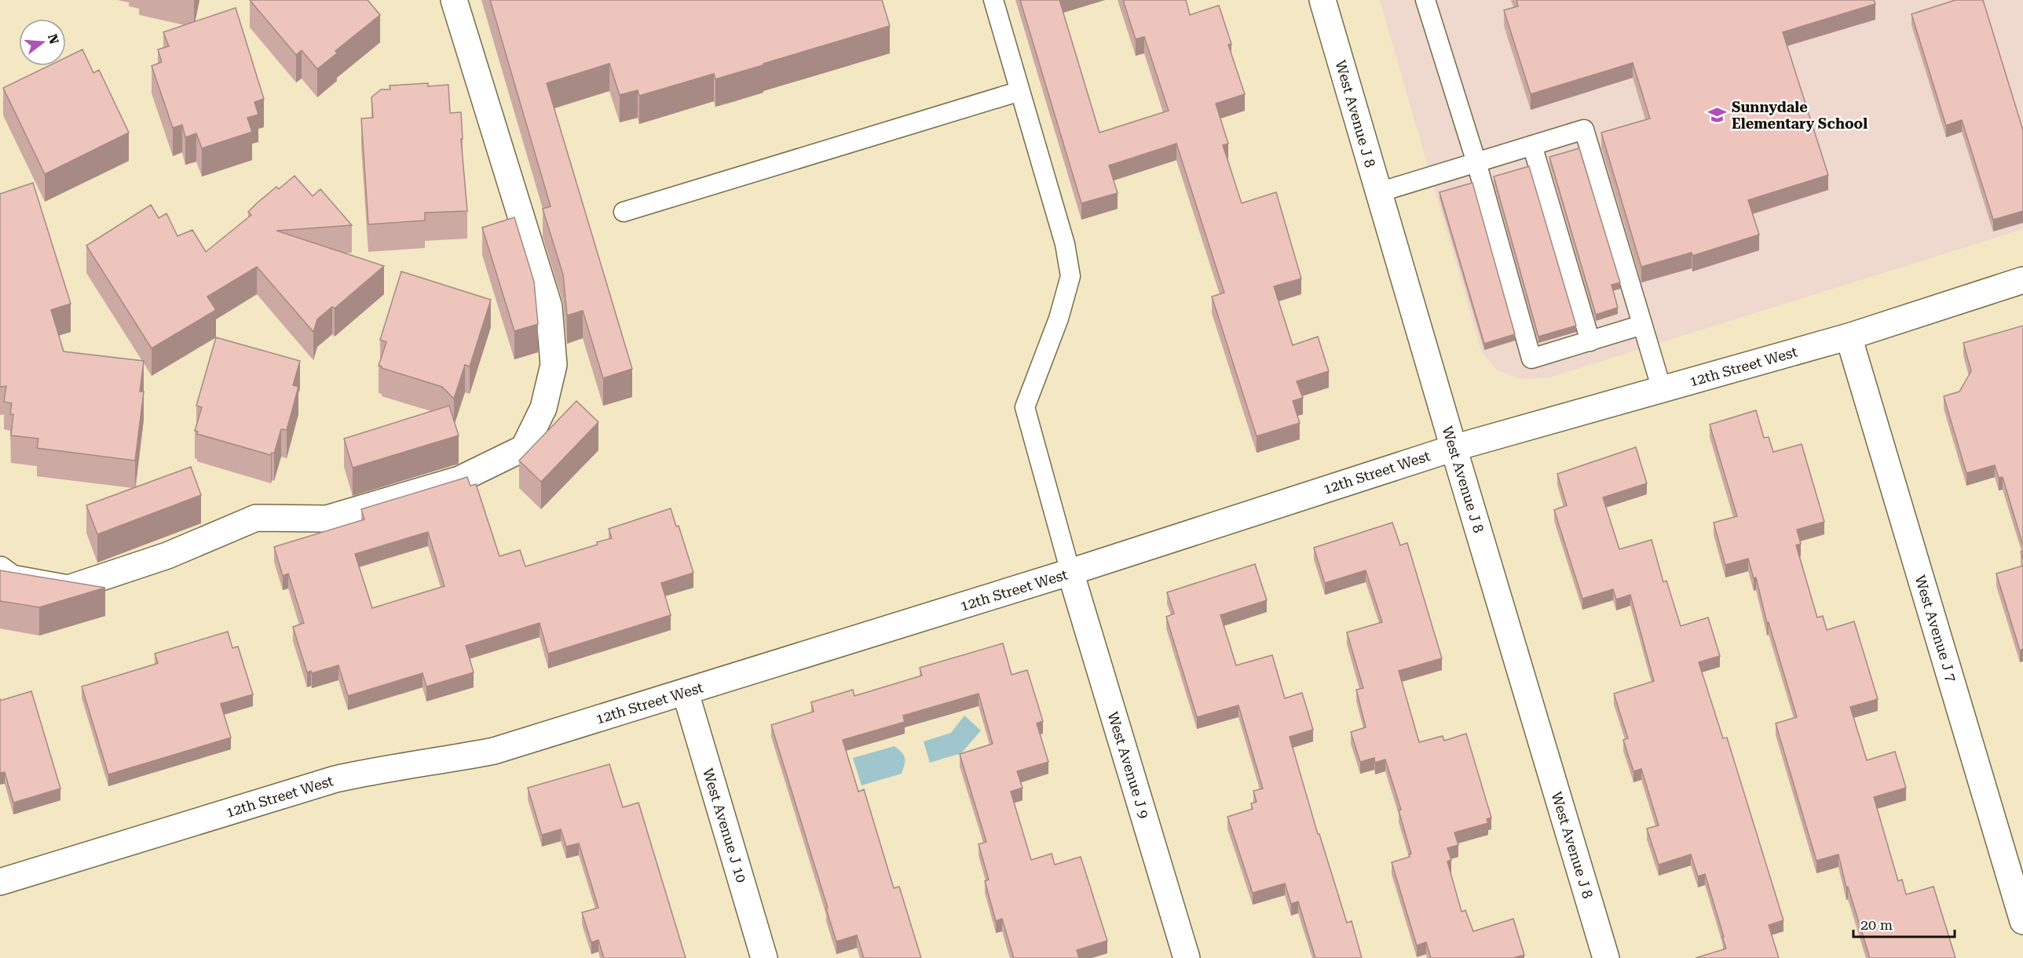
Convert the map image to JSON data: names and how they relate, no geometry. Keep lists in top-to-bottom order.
{
  "streets": {
    "street": [
      "West Avenue J 8",
      "12th Street West",
      "West Avenue J 7",
      "West Avenue J 9",
      "West Avenue J 10"
    ]
  },
  "crossings": [
    ["West Avenue J 8", "12th Street West"],
    ["12th Street West", "West Avenue J 7"],
    ["12th Street West", "West Avenue J 9"],
    ["12th Street West", "West Avenue J 10"]
  ],
  "places": {
    "school or university": ["Sunnydale Elementary School"]
  },
  "scale_bar": "20 m",
  "north": "right"
}
